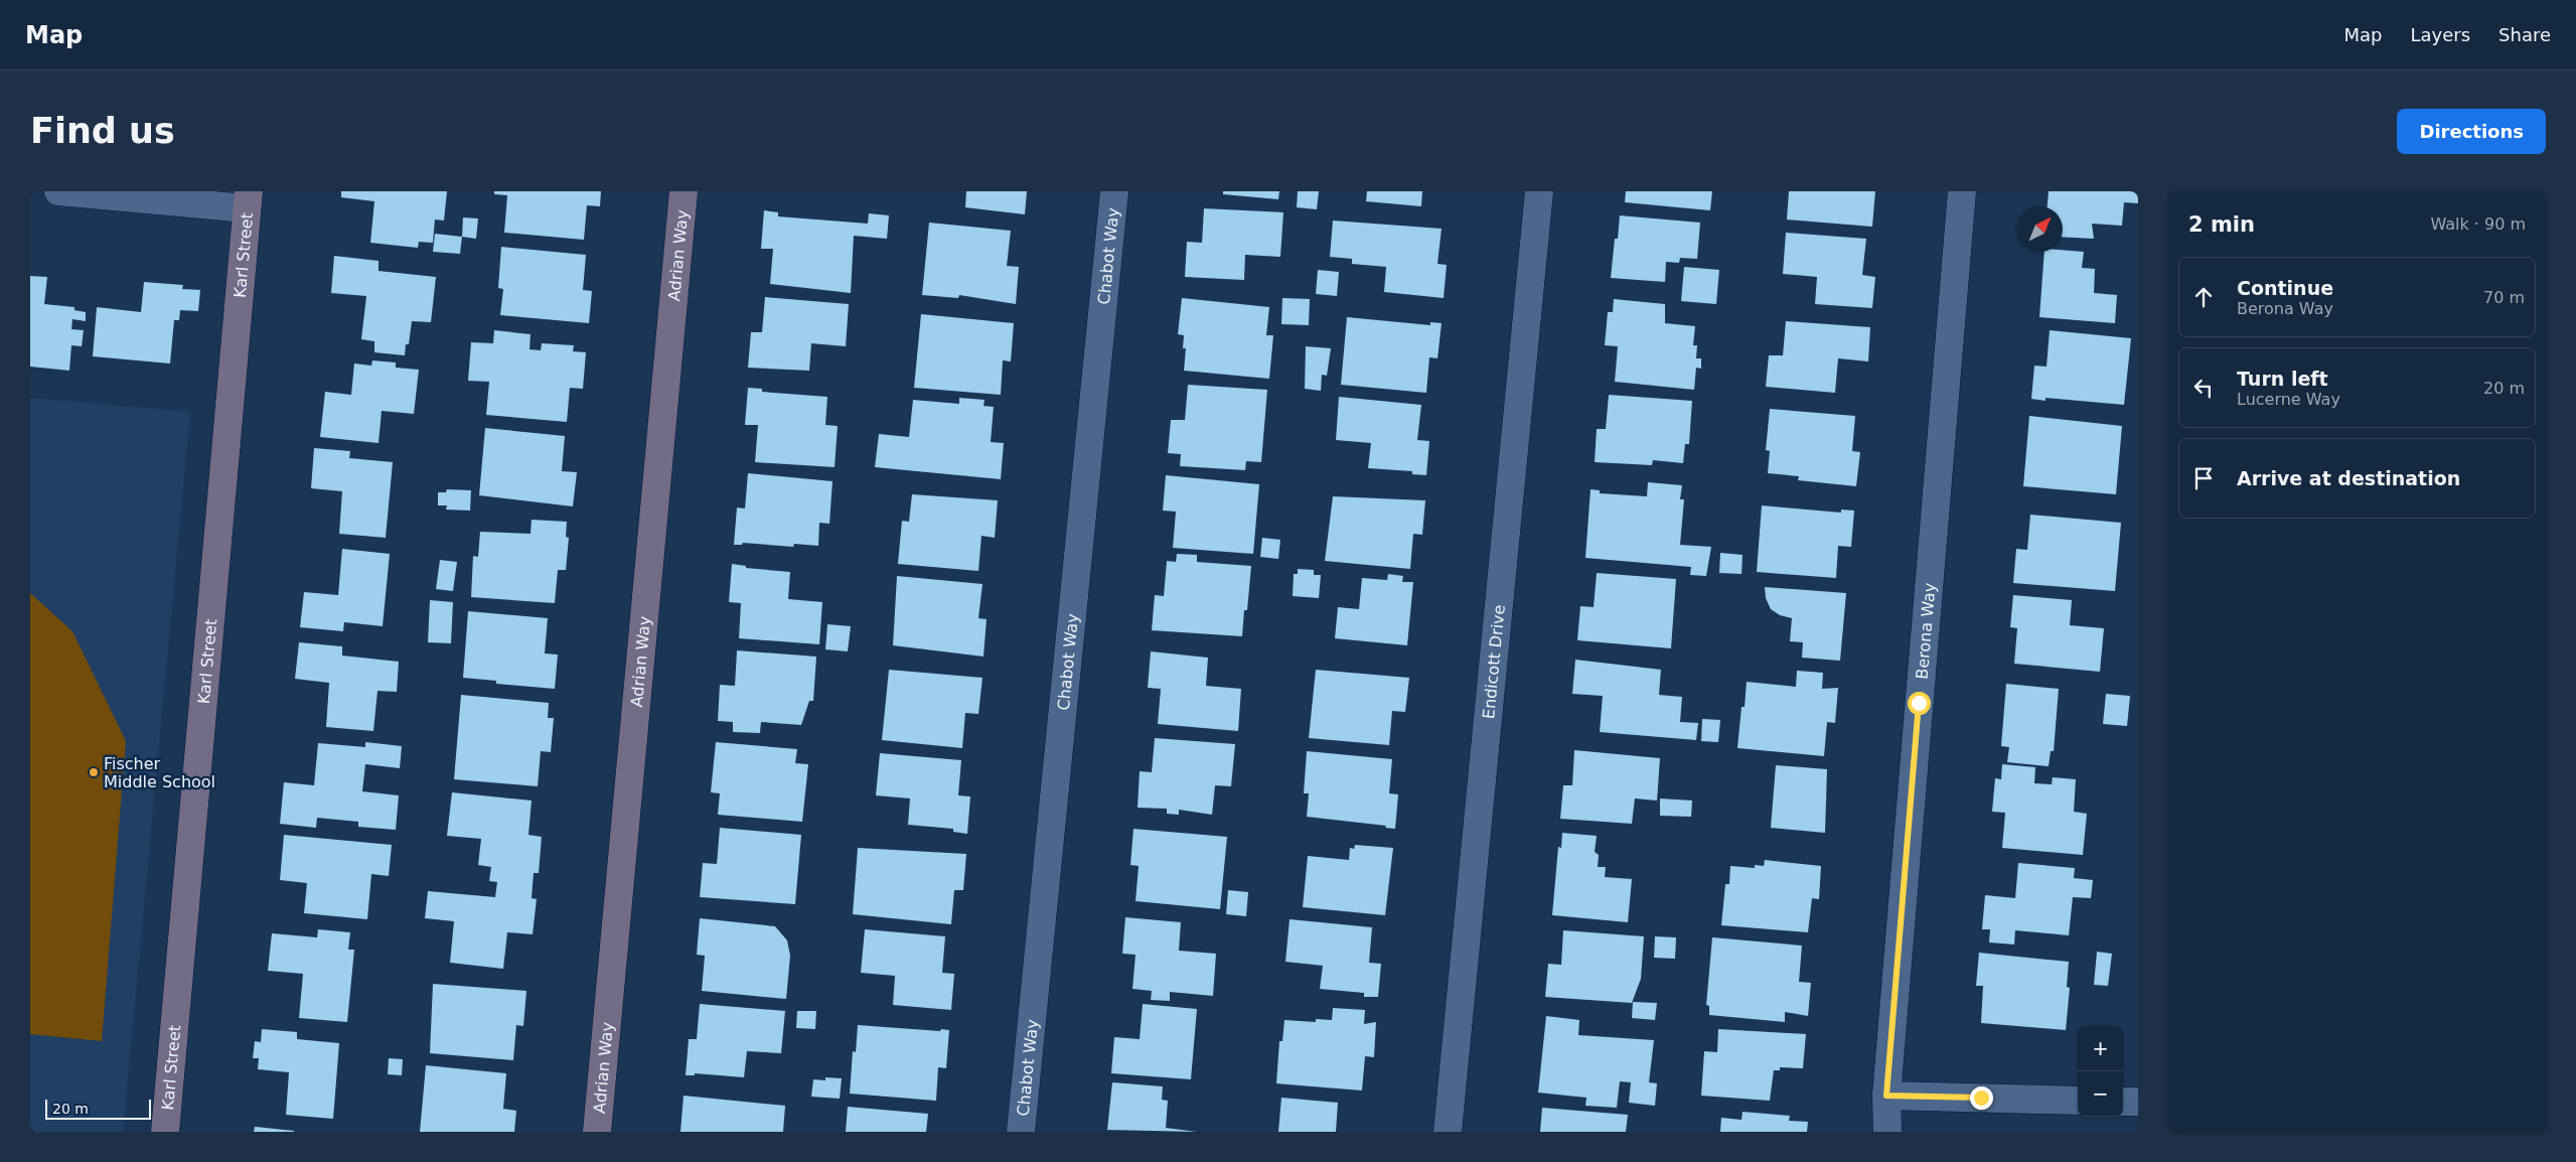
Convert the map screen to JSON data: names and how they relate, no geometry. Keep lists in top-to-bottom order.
{
  "streets": {
    "street": [
      "Karl Street",
      "Adrian Way",
      "Chabot Way",
      "Berona Way",
      "Endicott Drive"
    ]
  },
  "places": ["Fischer Middle School"],
  "scale_bar": "20 m",
  "north": "top right",
  "page": {
    "header": "Map",
    "nav": ["Map", "Layers", "Share"],
    "buttons": "Directions",
    "title": "Find us",
    "heading": ["2 min", "Walk · 90 m"],
    "list": [
      ["Continue", "Berona Way", "70 m"],
      ["Turn left", "Lucerne Way", "20 m"],
      "Arrive at destination"
    ],
    "map_buttons": ["+", "−"],
    "scale": "20 m"
  }
}
